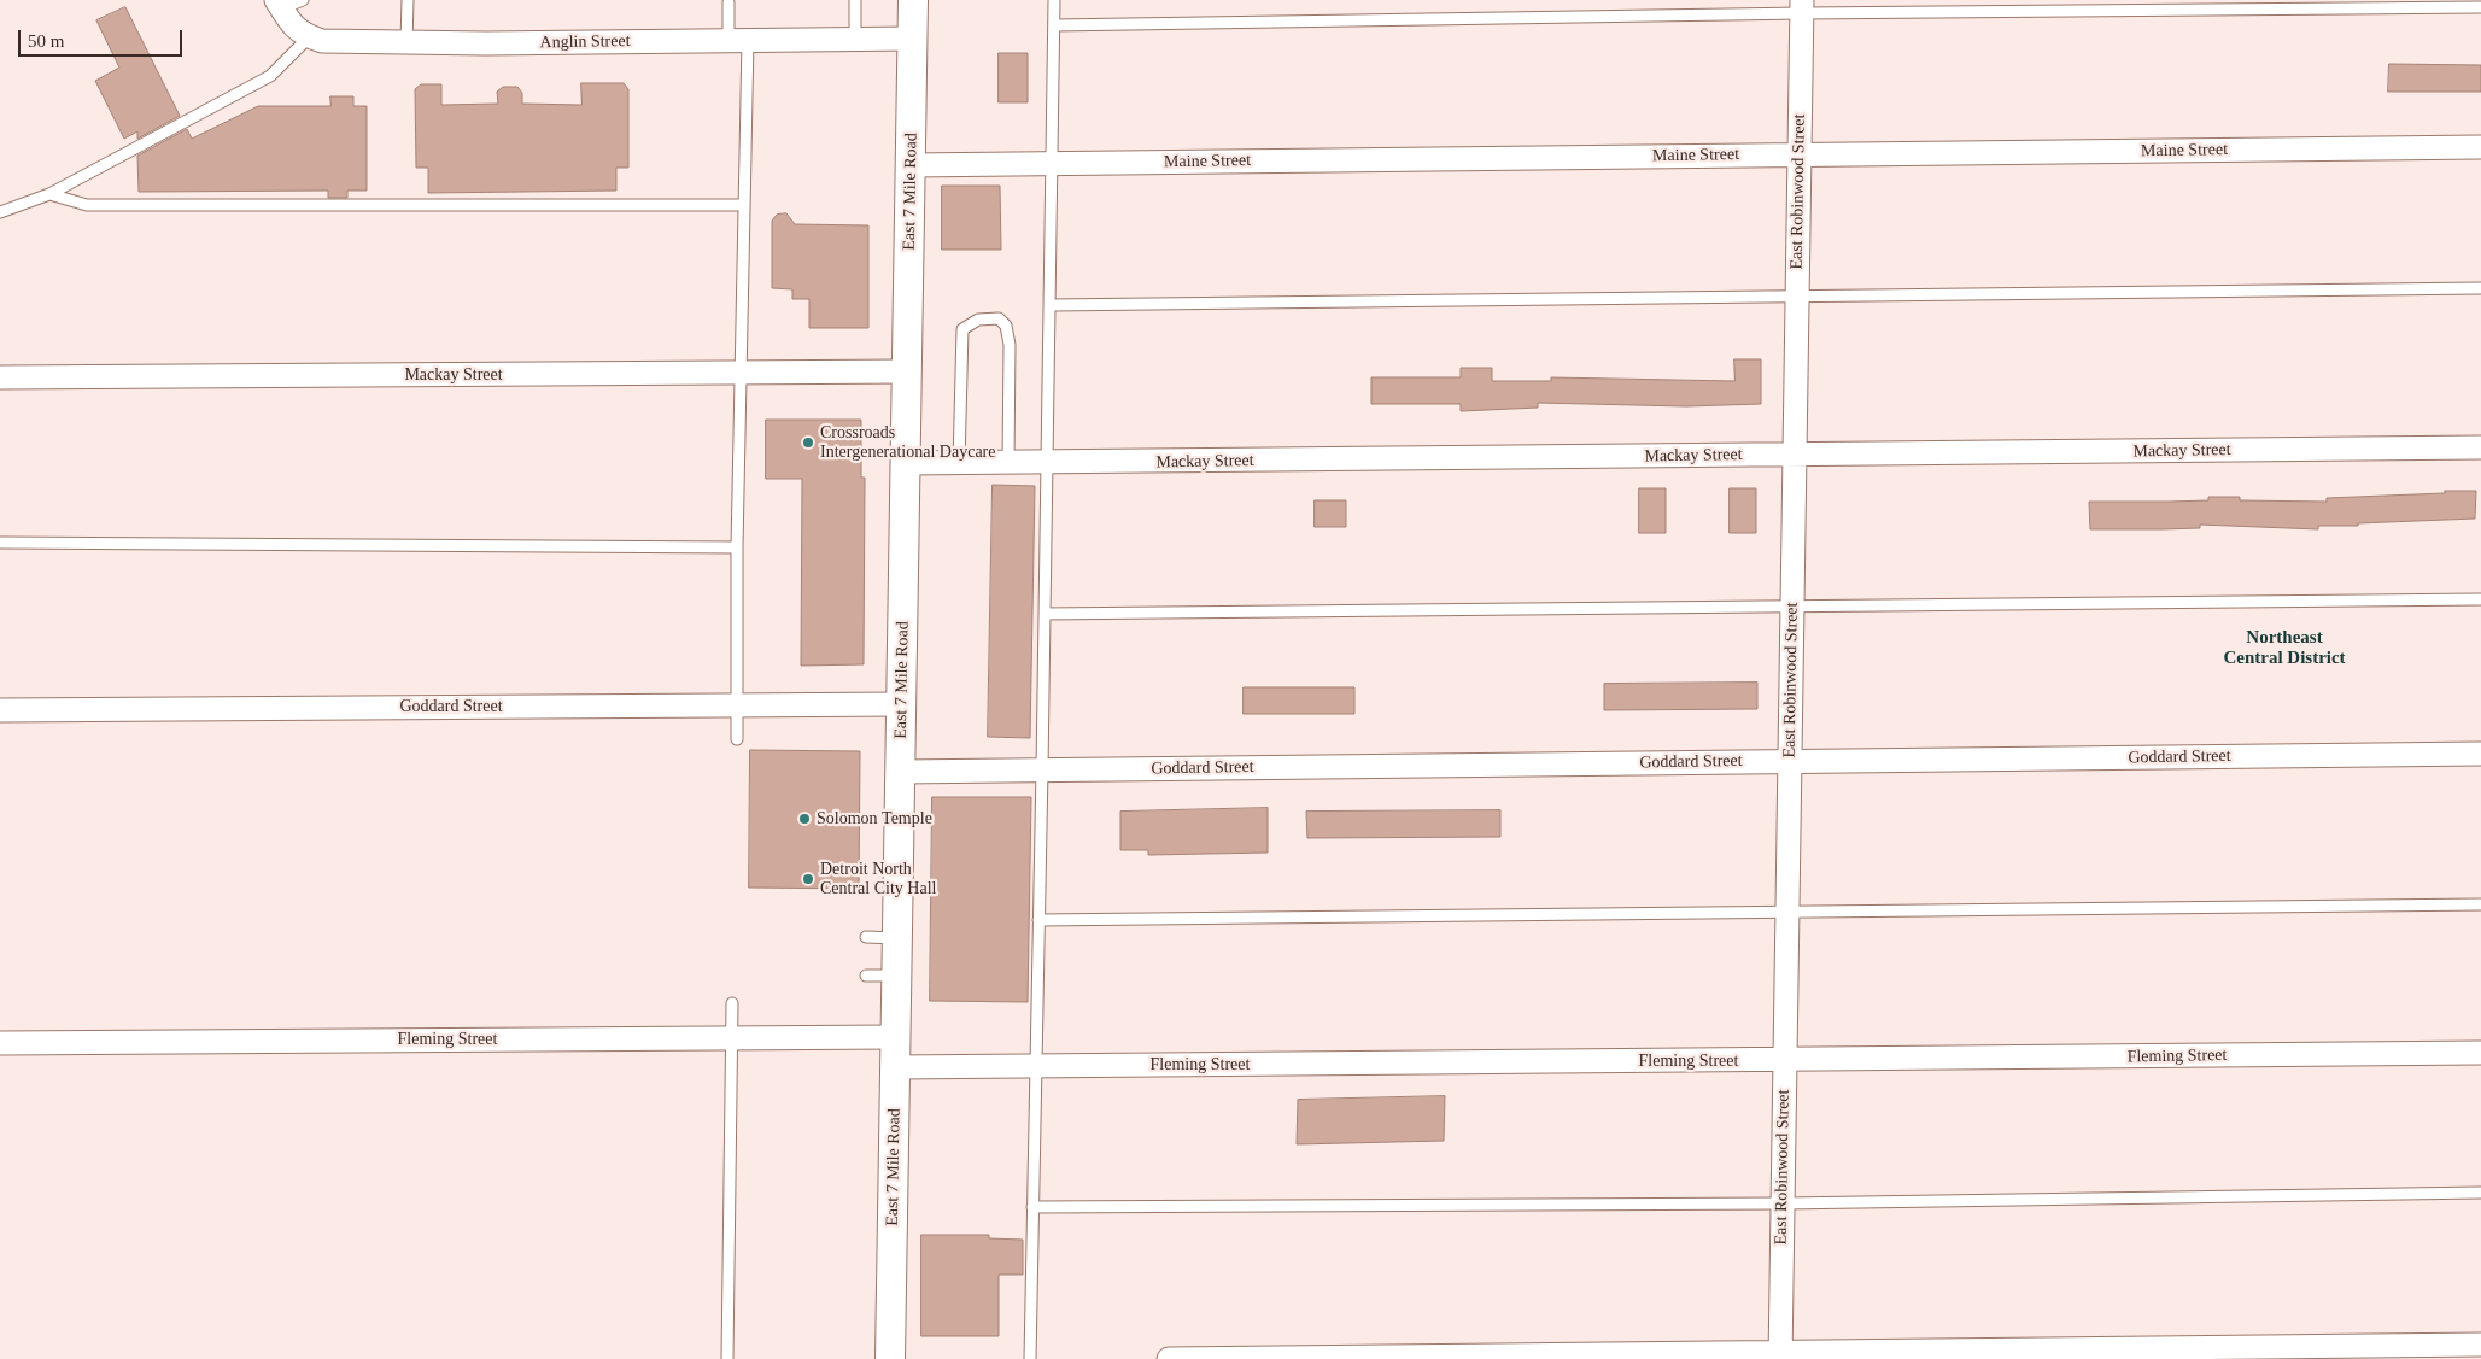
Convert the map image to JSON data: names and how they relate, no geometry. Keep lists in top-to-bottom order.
{
  "streets": {
    "street": [
      "Anglin Street",
      "Maine Street",
      "East 7 Mile Road",
      "East Robinwood Street",
      "Mackay Street",
      "Goddard Street",
      "Fleming Street"
    ]
  },
  "crossings": [
    ["Anglin Street", "East 7 Mile Road"],
    ["Maine Street", "East 7 Mile Road"],
    ["Maine Street", "East Robinwood Street"],
    ["East 7 Mile Road", "Mackay Street"],
    ["East 7 Mile Road", "Goddard Street"],
    ["East 7 Mile Road", "Fleming Street"],
    ["East Robinwood Street", "Mackay Street"],
    ["East Robinwood Street", "Goddard Street"],
    ["East Robinwood Street", "Fleming Street"]
  ],
  "districts": ["Northeast Central District"],
  "places": ["Crossroads Intergenerational Daycare", "Solomon Temple", "Detroit North Central City Hall"],
  "scale_bar": "50 m"
}
